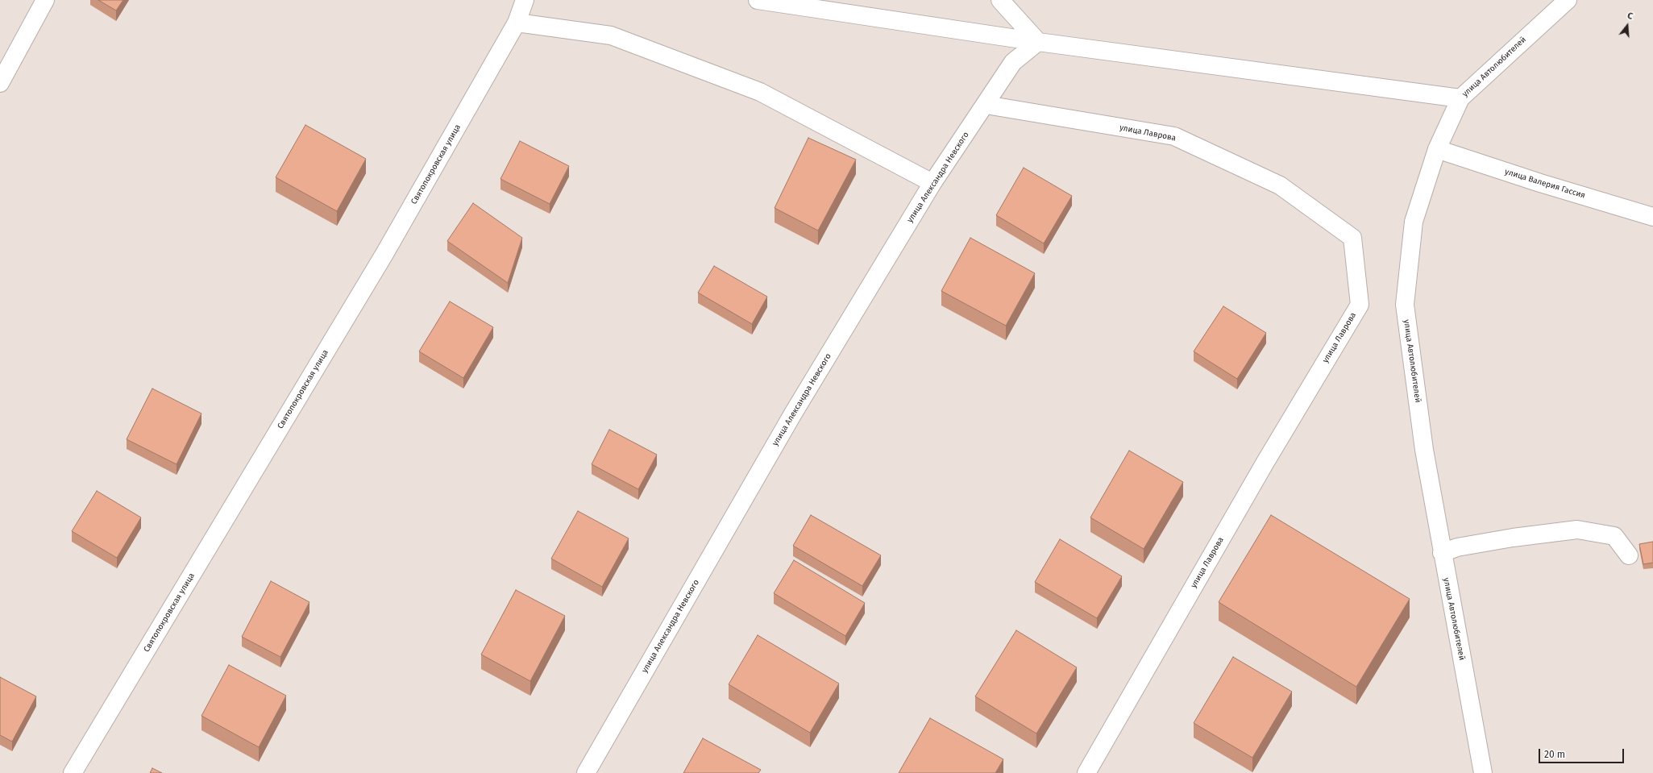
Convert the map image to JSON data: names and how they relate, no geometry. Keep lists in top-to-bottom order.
{
  "streets": {
    "street": [
      "улица Автолюбителей",
      "улица Лаврова",
      "Святопокровская улица",
      "улица Александра Невского",
      "улица Валерия Гассия"
    ]
  },
  "crossings": [
    ["улица Автолюбителей", "улица Валерия Гассия"],
    ["улица Лаврова", "улица Александра Невского"]
  ],
  "scale_bar": "20 m",
  "north": "top"
}
